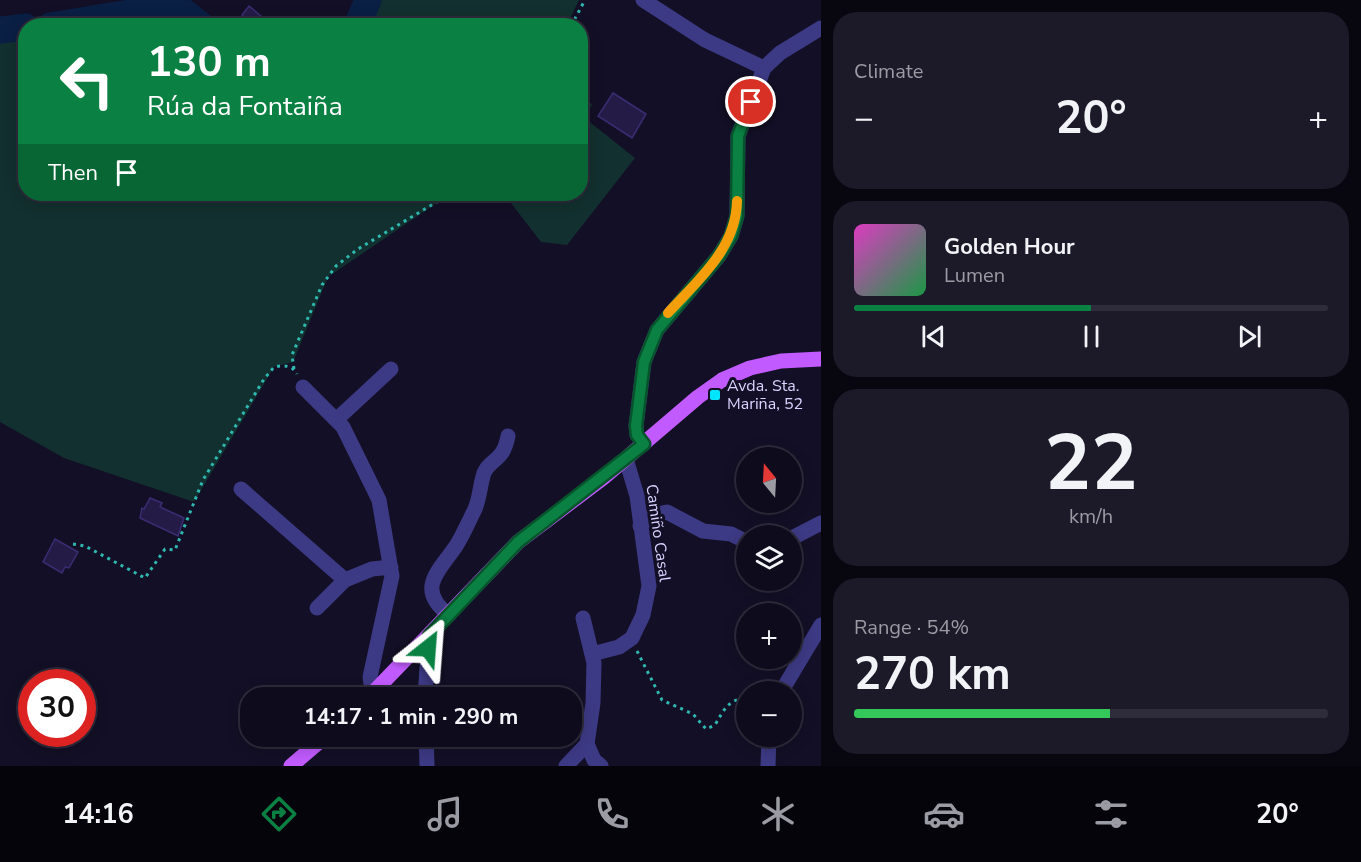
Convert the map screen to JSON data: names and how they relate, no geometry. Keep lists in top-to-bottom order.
{
  "streets": {
    "street": ["Camiño Casal"]
  },
  "places": {
    "transit": ["Avda. Sta. Mariña, 52"]
  },
  "north": "top",
  "page": {
    "tile": [
      "Climate",
      ["22", "km/h"],
      ["Range · 54%", "270 km"]
    ],
    "turn": ["130 m", "Rúa da Fontaiña"],
    "heat": ["−", "20°", "+"],
    "then": "Then",
    "song": ["Golden Hour", "Lumen"],
    "map_buttons": ["+", "−"],
    "limit": "30",
    "trip": "14:17 · 1 min · 290 m",
    "tabs": ["14:16", "20°"]
  }
}
